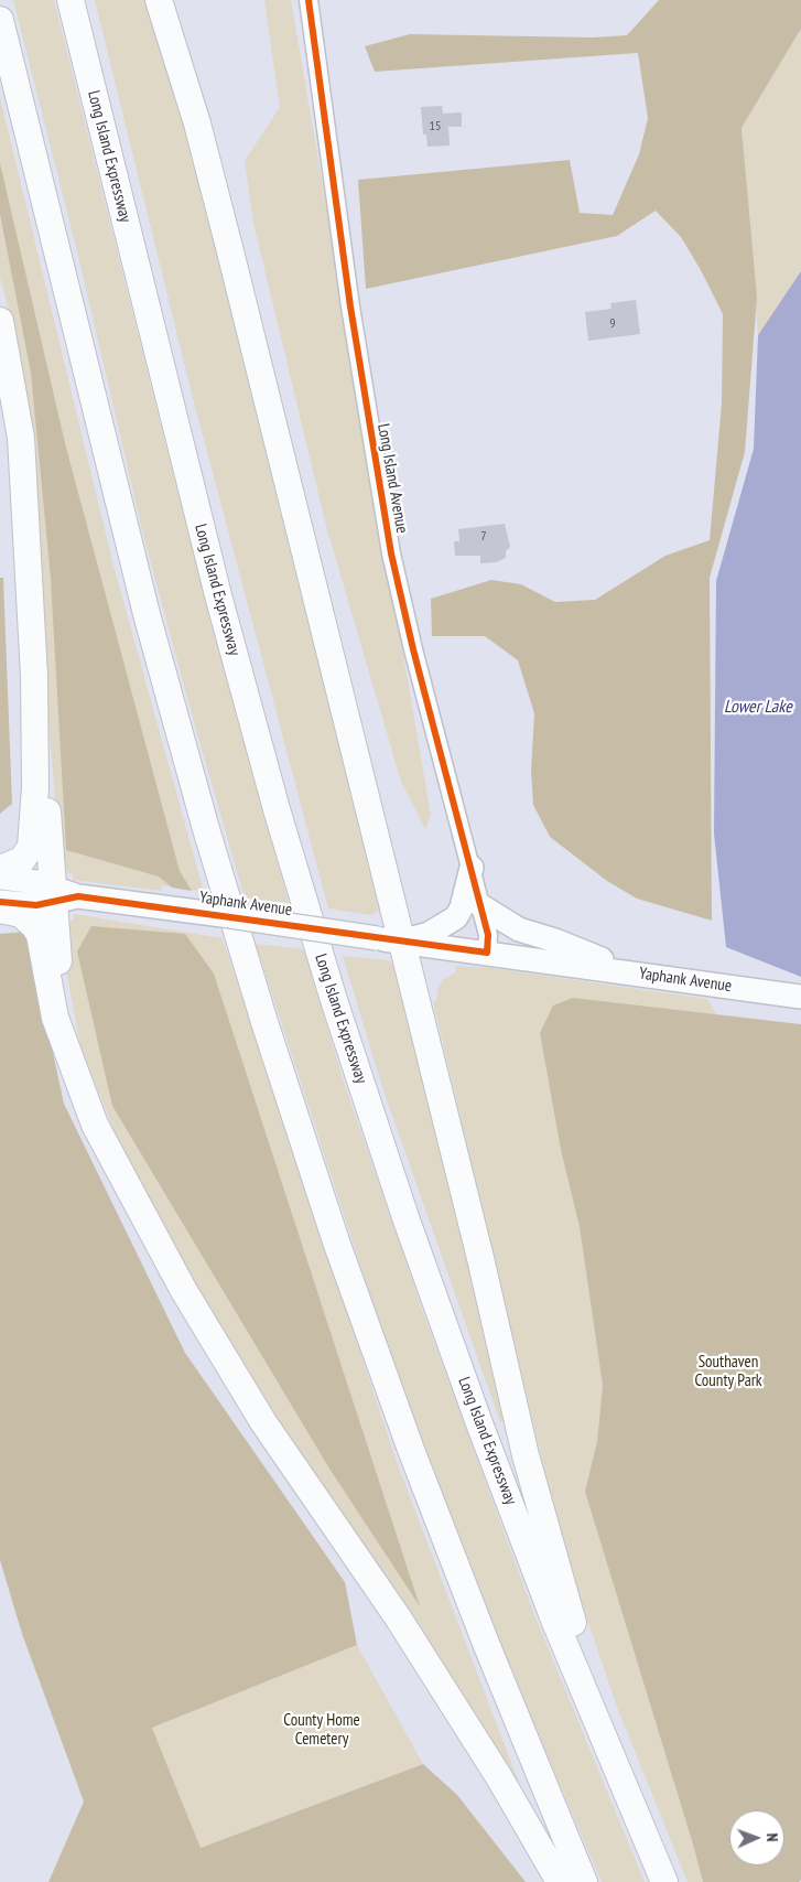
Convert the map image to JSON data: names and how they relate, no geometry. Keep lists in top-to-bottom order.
{
  "streets": {
    "highway": ["Long Island Expressway"],
    "main road": ["Yaphank Avenue"],
    "street": ["Long Island Avenue"]
  },
  "crossings": [
    ["Long Island Avenue", "Yaphank Avenue"]
  ],
  "water": ["Lower Lake"],
  "parks": ["Southaven County Park", "County Home Cemetery"],
  "house_numbers": ["15", "9", "7"],
  "north": "right"
}
